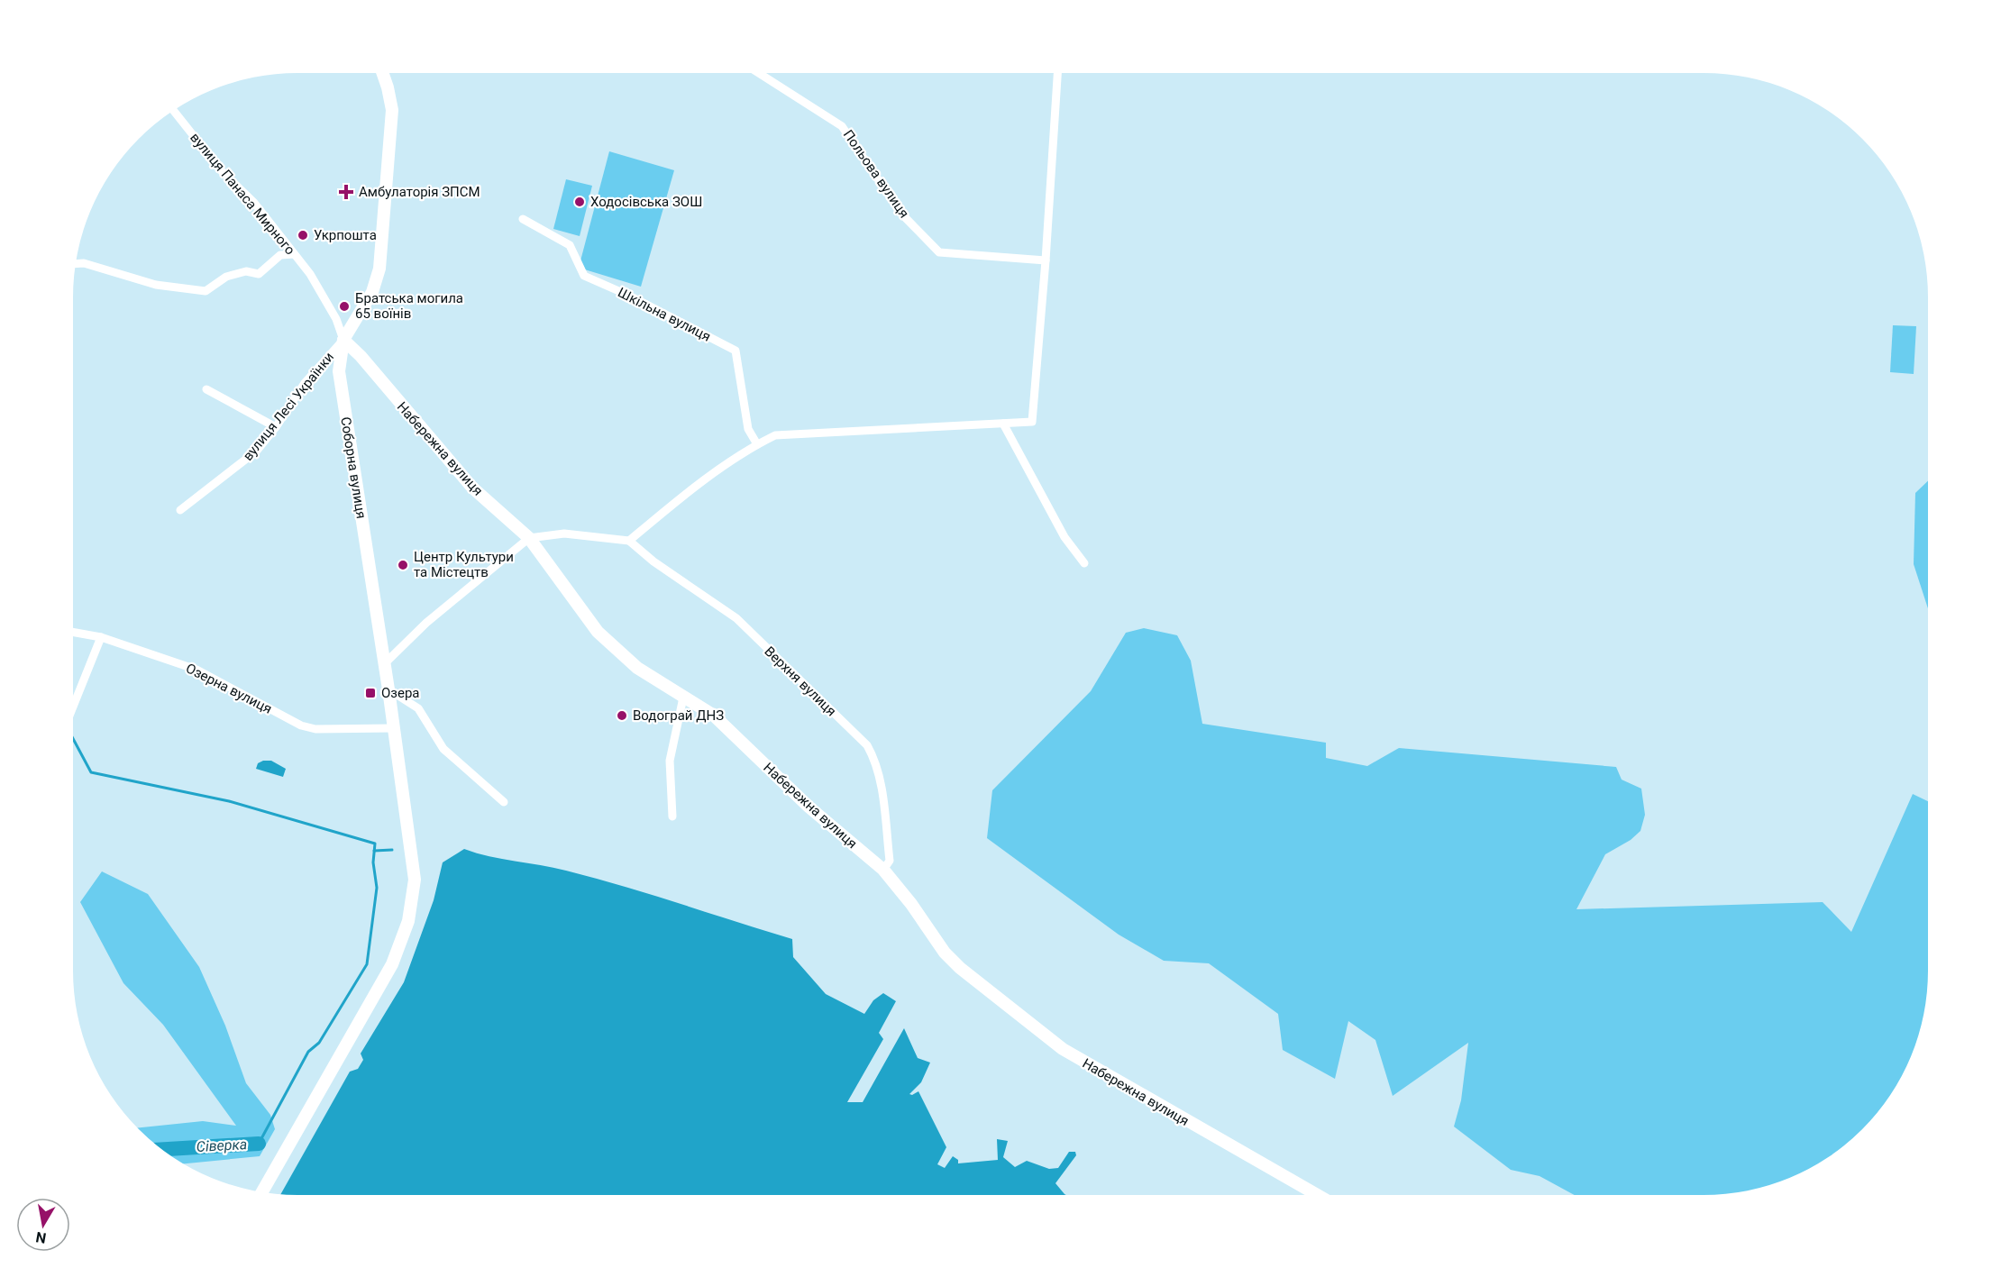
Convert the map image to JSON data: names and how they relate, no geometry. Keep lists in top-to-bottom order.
{
  "streets": {
    "street": [
      "Польова вулиця",
      "вулиця Панаса Мирного",
      "Шкільна вулиця",
      "вулиця Лесі Українки",
      "Набережна вулиця",
      "Соборна вулиця",
      "Верхня вулиця",
      "Озерна вулиця"
    ]
  },
  "crossings": [
    ["вулиця Панаса Мирного", "вулиця Лесі Українки"],
    ["вулиця Панаса Мирного", "Набережна вулиця"],
    ["вулиця Панаса Мирного", "Соборна вулиця"],
    ["вулиця Лесі Українки", "Набережна вулиця"],
    ["вулиця Лесі Українки", "Соборна вулиця"],
    ["Набережна вулиця", "Соборна вулиця"],
    ["Набережна вулиця", "Верхня вулиця"],
    ["Соборна вулиця", "Озерна вулиця"]
  ],
  "water": ["Сіверка"],
  "places": {
    "health": ["Амбулаторія ЗПСМ"],
    "other": [
      "Ходосівська ЗОШ",
      "Укрпошта",
      "Братська могила 65 воїнів",
      "Центр Культури та Містецтв",
      "Водограй ДНЗ"
    ],
    "transit": ["Озера"]
  },
  "north": "bottom"
}
